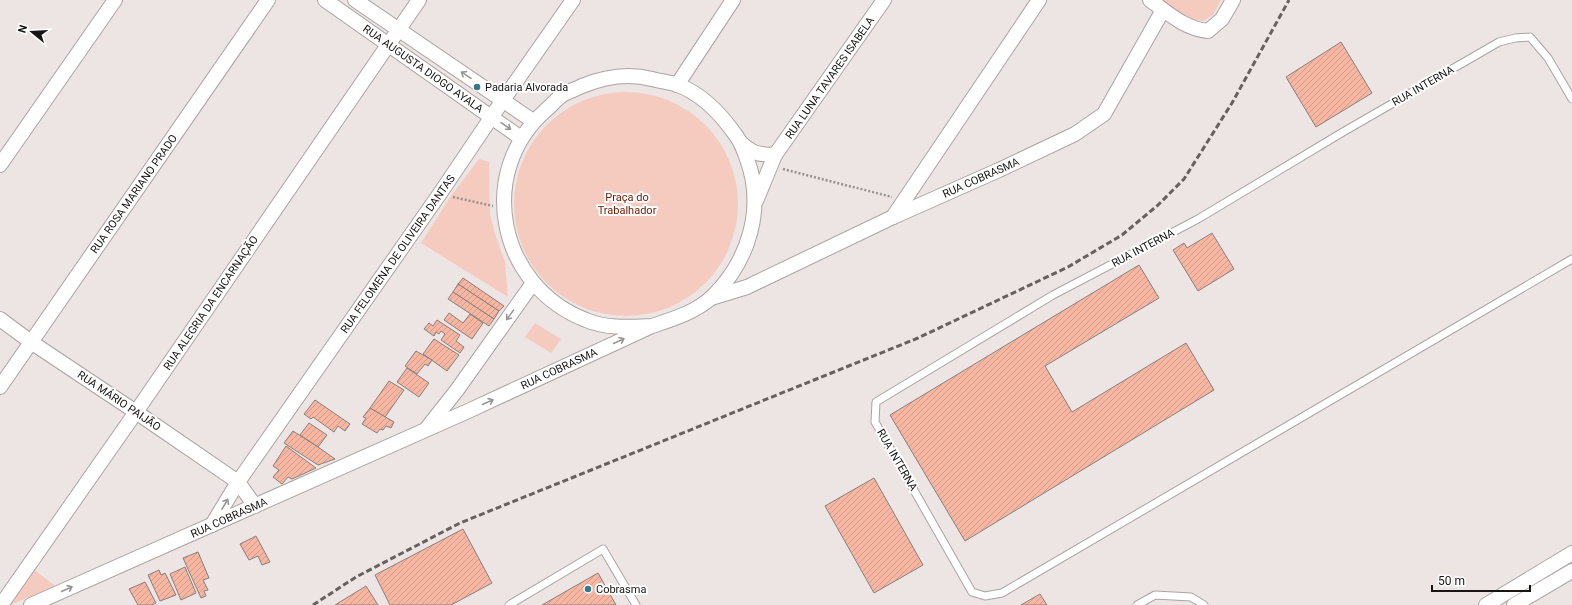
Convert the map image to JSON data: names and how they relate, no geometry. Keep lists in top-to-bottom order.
{
  "streets": {
    "street": [
      "RUA AUGUSTA DIOGO AYALA",
      "RUA LUNA TAVARES ISABELA",
      "RUA COBRASMA",
      "RUA ROSA MARIANO PRADO",
      "RUA FELOMENA DE OLIVEIRA DANTAS",
      "RUA ALEGRIA DA ENCARNAÇÃO",
      "RUA MÁRIO PAIJÃO"
    ],
    "lane": ["RUA INTERNA"]
  },
  "crossings": [
    ["RUA AUGUSTA DIOGO AYALA", "RUA FELOMENA DE OLIVEIRA DANTAS"],
    ["RUA AUGUSTA DIOGO AYALA", "RUA ALEGRIA DA ENCARNAÇÃO"],
    ["RUA COBRASMA", "RUA FELOMENA DE OLIVEIRA DANTAS"],
    ["RUA ROSA MARIANO PRADO", "RUA MÁRIO PAIJÃO"],
    ["RUA FELOMENA DE OLIVEIRA DANTAS", "RUA MÁRIO PAIJÃO"],
    ["RUA ALEGRIA DA ENCARNAÇÃO", "RUA MÁRIO PAIJÃO"]
  ],
  "parks": ["Praça do Trabalhador"],
  "places": ["Padaria Alvorada", "Cobrasma"],
  "scale_bar": "50 m",
  "north": "left"
}
